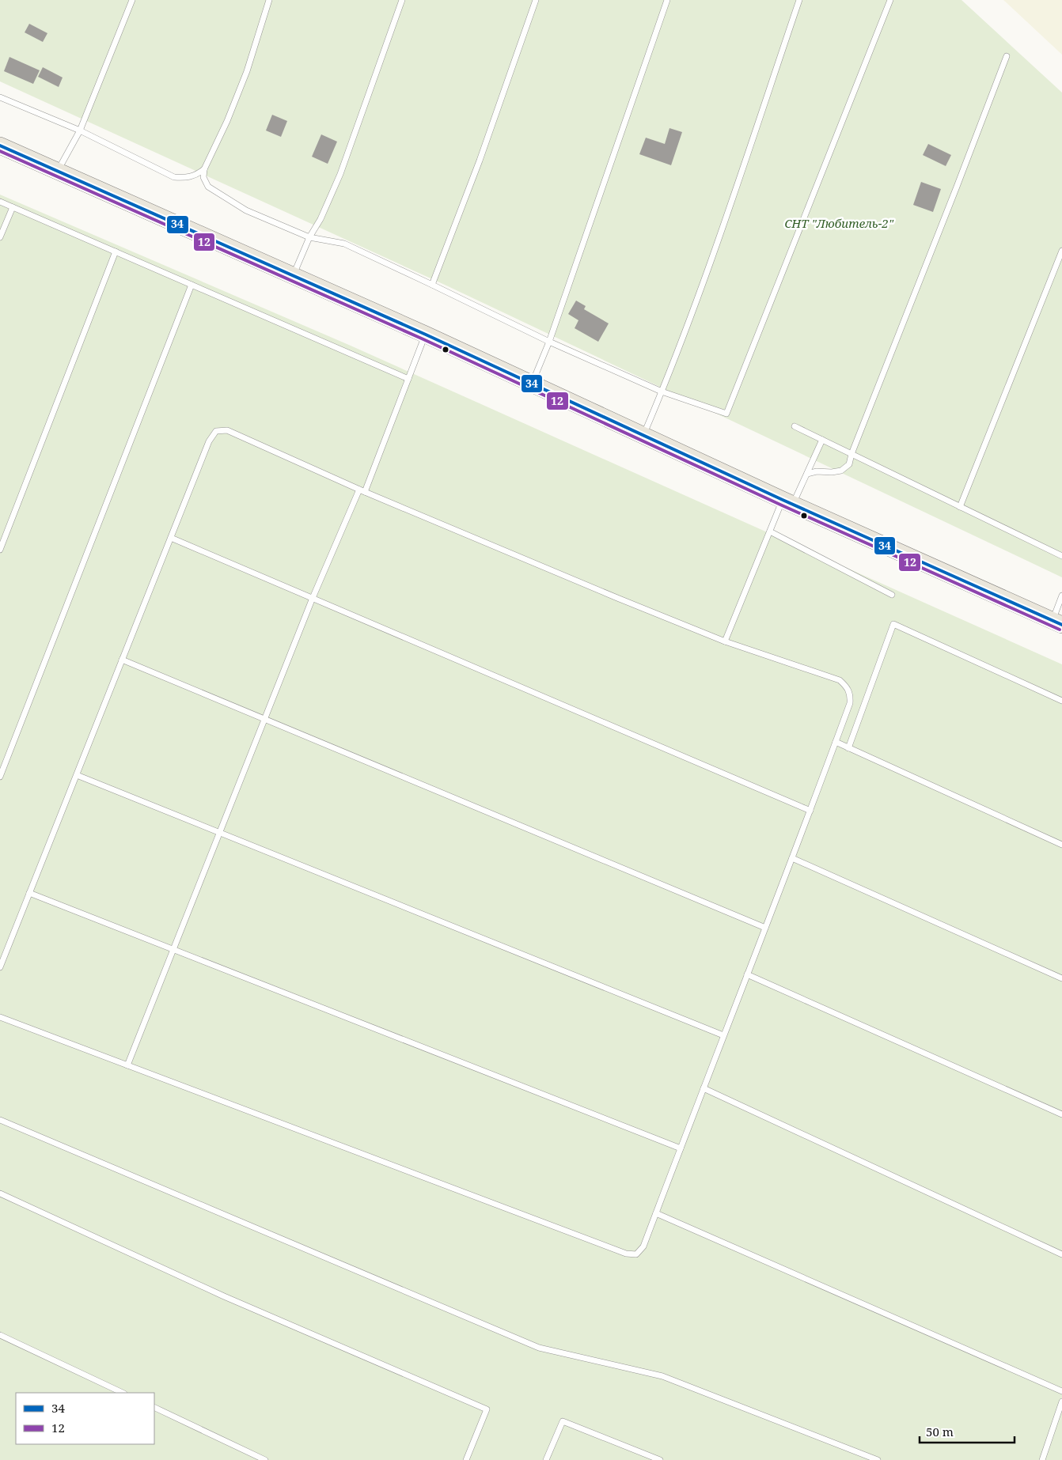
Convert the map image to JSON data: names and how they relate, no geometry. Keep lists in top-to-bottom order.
{
  "parks": ["СНТ \"Любитель-2\""],
  "lines": ["transit line 34", "transit line 12"],
  "legend": ["34", "12"],
  "scale_bar": "50 m"
}
